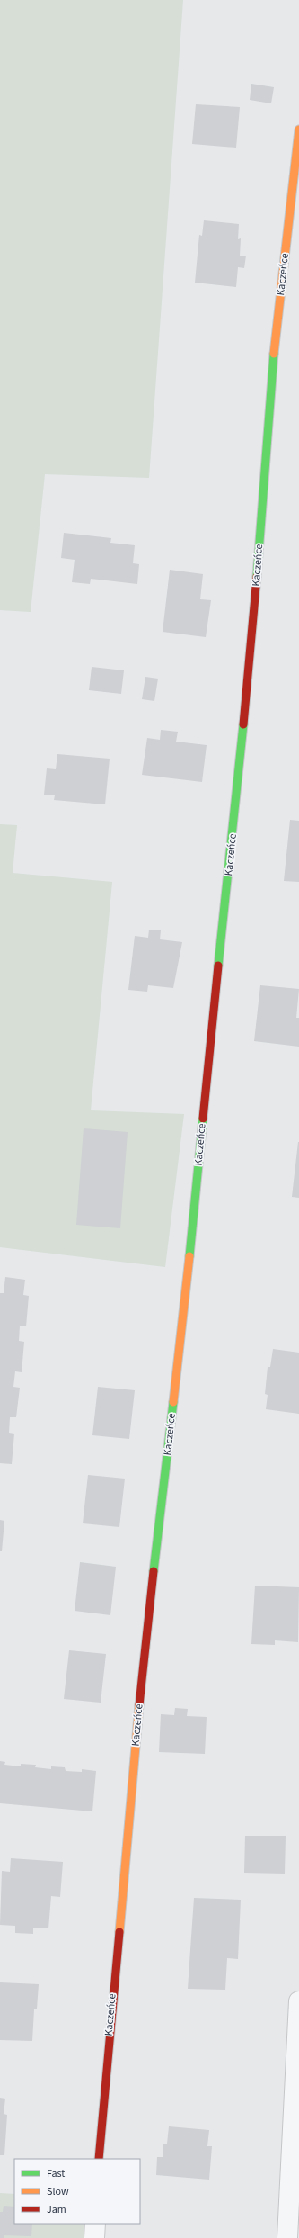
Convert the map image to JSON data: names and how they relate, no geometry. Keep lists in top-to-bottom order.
{
  "streets": {
    "street": ["Kaczeńce"]
  },
  "legend": ["Fast", "Slow", "Jam"]
}
